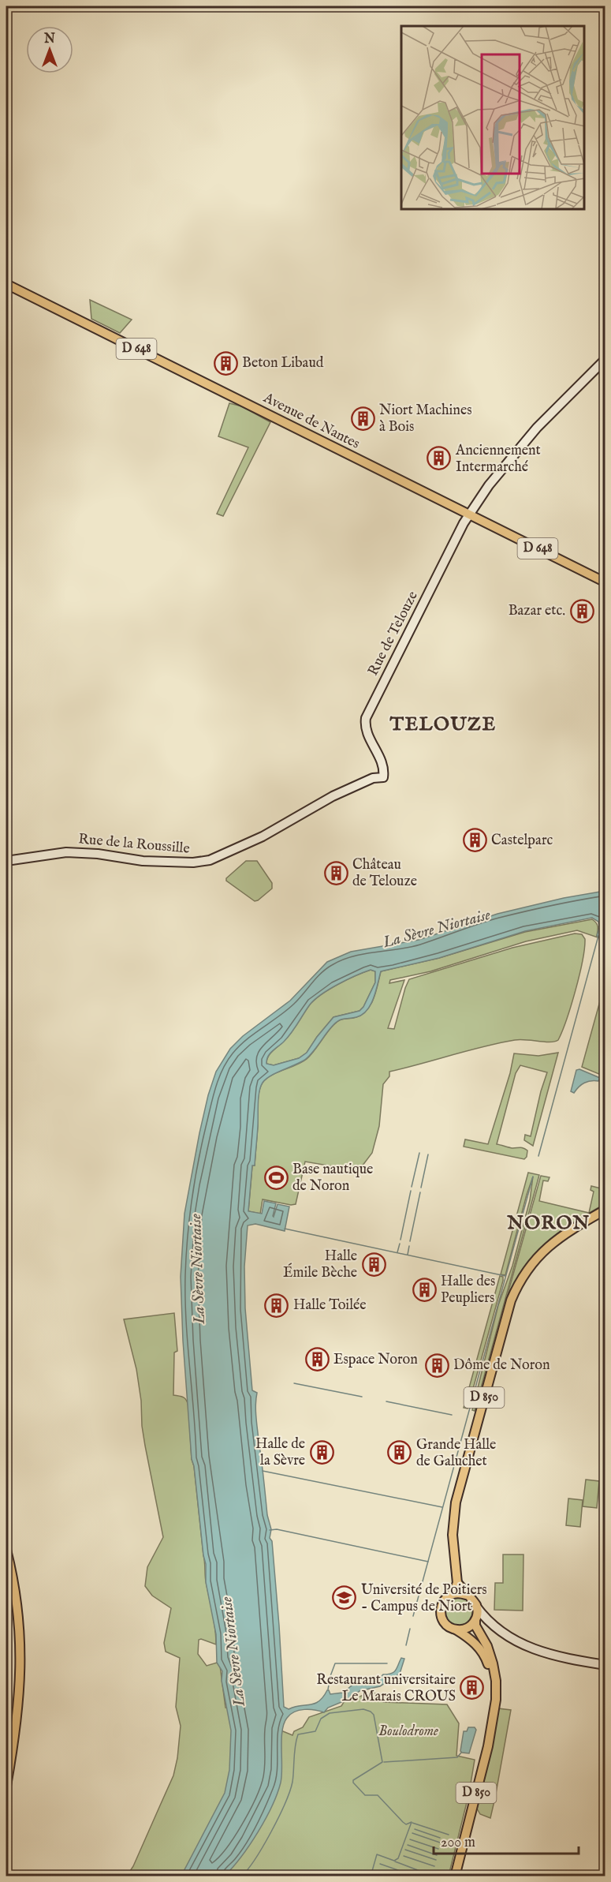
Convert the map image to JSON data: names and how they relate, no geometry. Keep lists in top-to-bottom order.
{
  "streets": {
    "main road": ["D 648", "Avenue de Nantes", "D 850"],
    "street": ["Rue de Telouze", "Rue de la Roussille"]
  },
  "crossings": [
    ["Avenue de Nantes", "Rue de Telouze"],
    ["Rue de Telouze", "Rue de la Roussille"]
  ],
  "districts": ["TELOUZE", "NORON"],
  "water": ["La Sèvre Niortaise"],
  "parks": ["Boulodrome"],
  "places": {
    "building": [
      "Beton Libaud",
      "Niort Machines à Bois",
      "Anciennement Intermarché",
      "Bazar etc.",
      "Castelparc",
      "Château de Telouze",
      "Halle Émile Bèche",
      "Halle des Peupliers",
      "Halle Toilée",
      "Espace Noron",
      "Dôme de Noron",
      "Halle de la Sèvre",
      "Grande Halle de Galuchet",
      "Restaurant universitaire Le Marais CROUS"
    ],
    "sports": ["Base nautique de Noron"],
    "school or university": ["Université de Poitiers - Campus de Niort"]
  },
  "scale_bar": "200 m",
  "north": "top"
}
